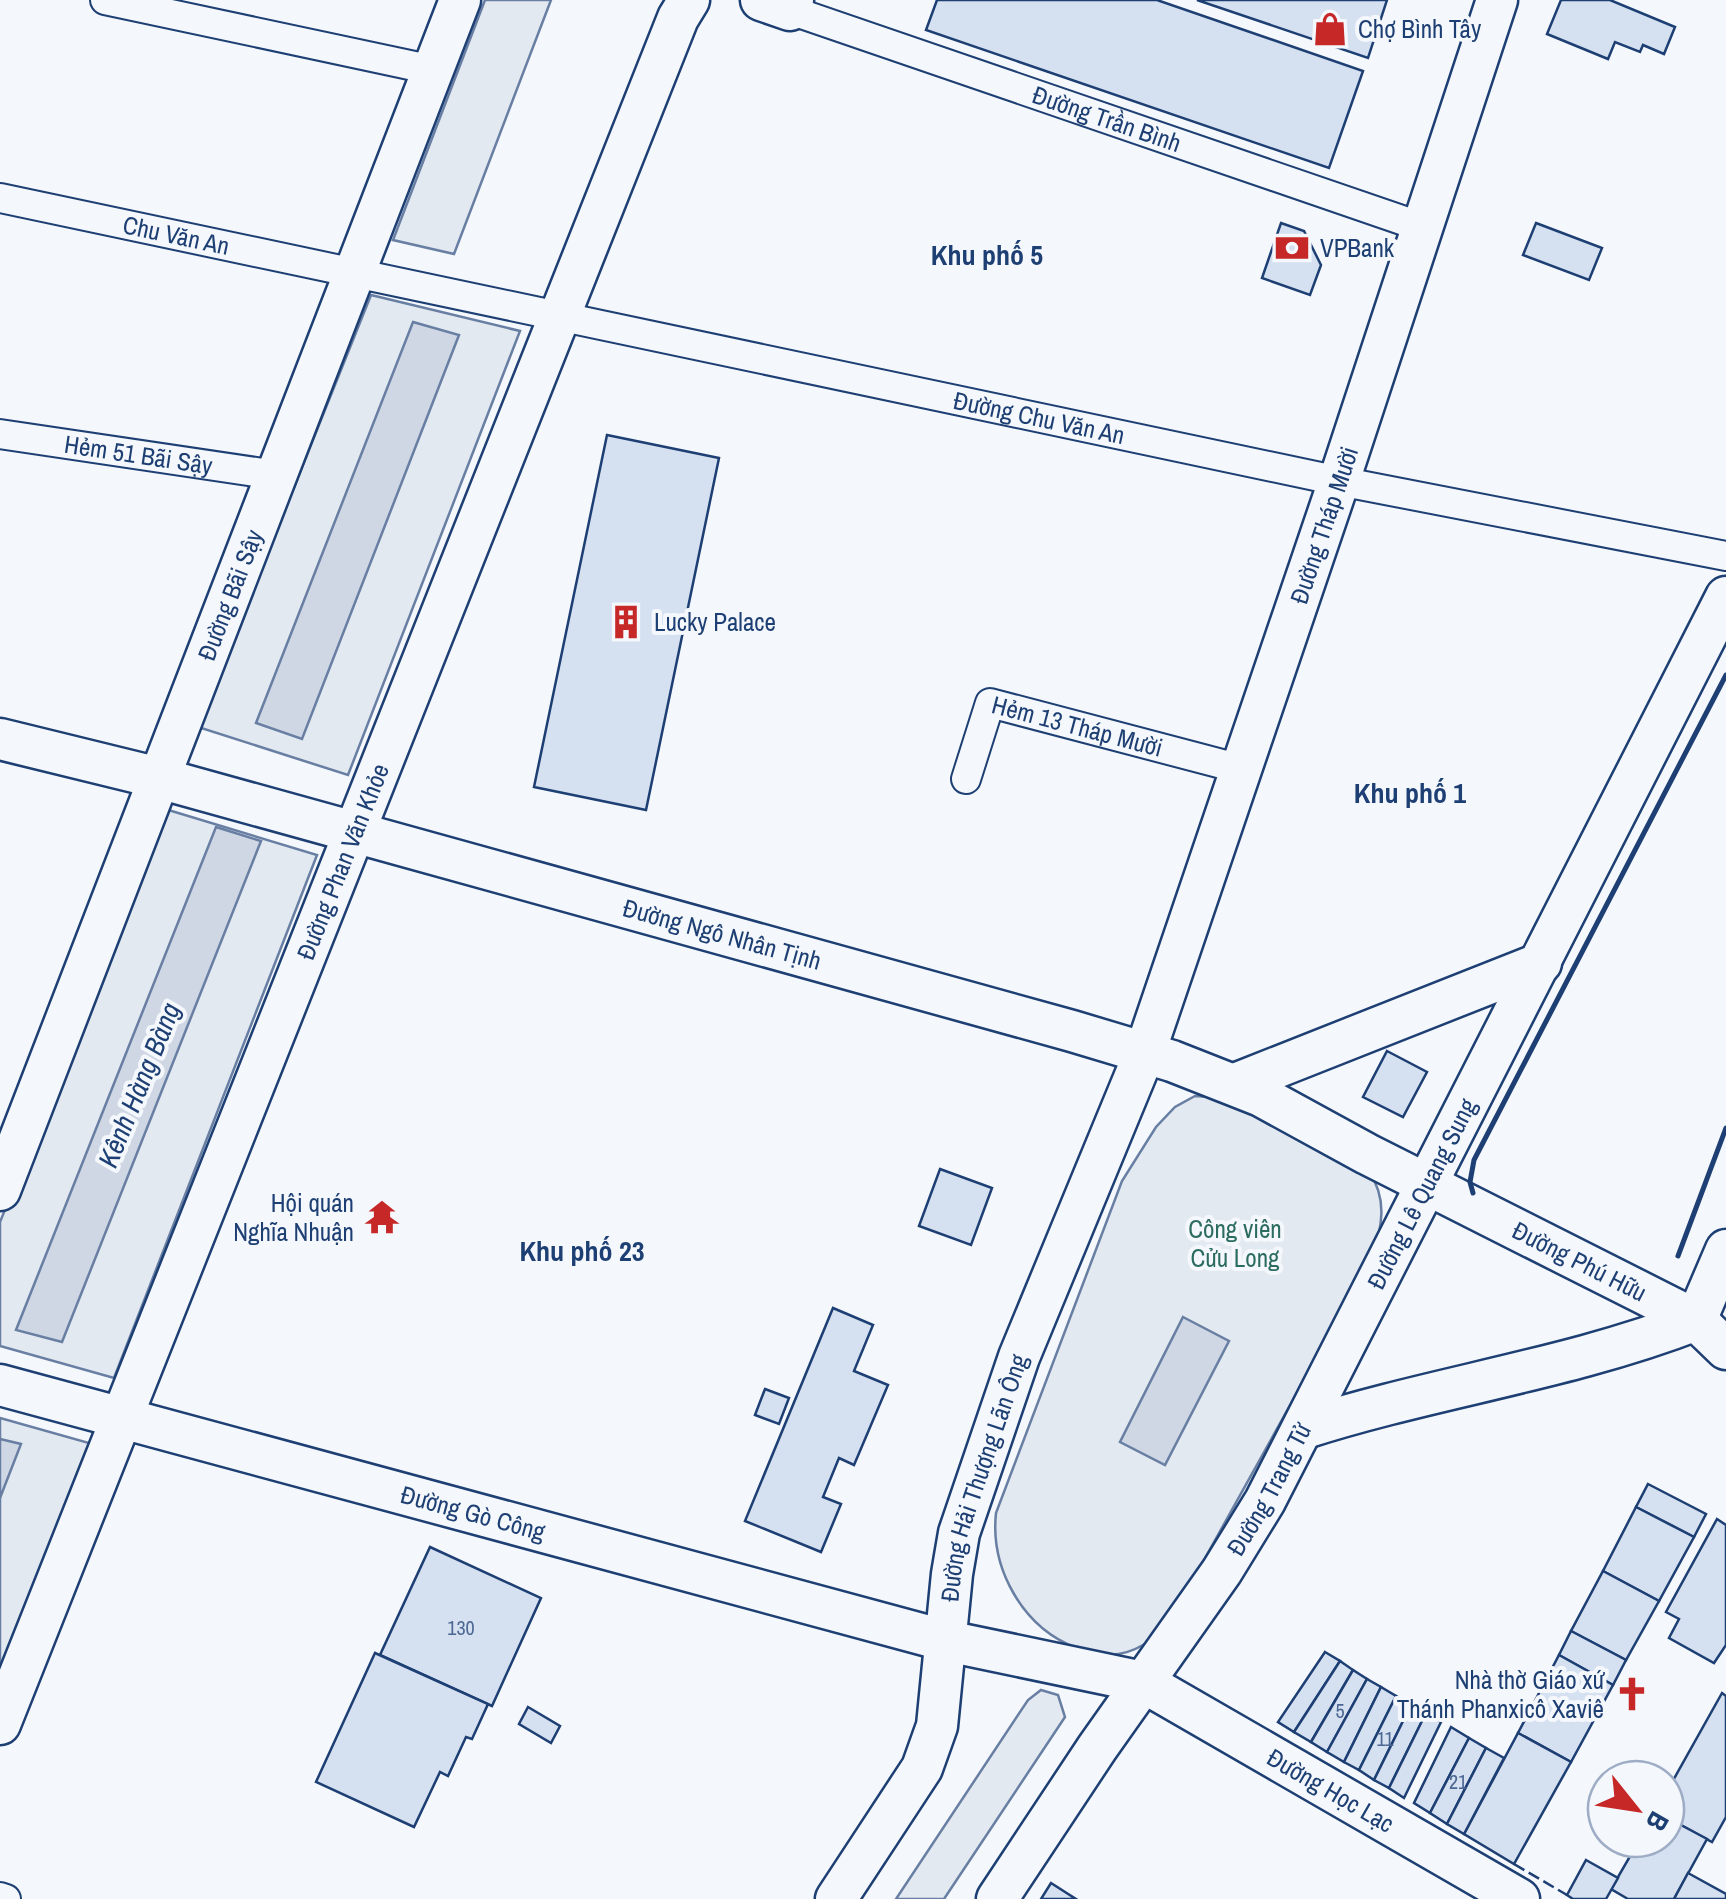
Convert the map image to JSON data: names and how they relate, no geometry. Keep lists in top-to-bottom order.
{
  "streets": {
    "street": [
      "Đường Trần Bình",
      "Chu Văn An",
      "Đường Chu Văn An",
      "Hẻm 51 Bãi Sậy",
      "Đường Tháp Mười",
      "Đường Bãi Sậy",
      "Hẻm 13 Tháp Mười",
      "Đường Phan Văn Khỏe",
      "Đường Ngô Nhân Tịnh",
      "Đường Lê Quang Sung",
      "Đường Phú Hữu",
      "Đường Hải Thượng Lãn Ông",
      "Đường Trang Tử",
      "Đường Gò Công",
      "Đường Học Lạc"
    ]
  },
  "crossings": [
    ["Đường Trần Bình", "Đường Tháp Mười"],
    ["Chu Văn An", "Đường Chu Văn An"],
    ["Chu Văn An", "Đường Bãi Sậy"],
    ["Đường Chu Văn An", "Đường Tháp Mười"],
    ["Đường Chu Văn An", "Đường Bãi Sậy"],
    ["Đường Chu Văn An", "Đường Phan Văn Khỏe"],
    ["Hẻm 51 Bãi Sậy", "Đường Bãi Sậy"],
    ["Đường Tháp Mười", "Hẻm 13 Tháp Mười"],
    ["Đường Tháp Mười", "Đường Ngô Nhân Tịnh"],
    ["Đường Tháp Mười", "Đường Hải Thượng Lãn Ông"],
    ["Đường Bãi Sậy", "Đường Ngô Nhân Tịnh"],
    ["Đường Phan Văn Khỏe", "Đường Ngô Nhân Tịnh"],
    ["Đường Phan Văn Khỏe", "Đường Gò Công"],
    ["Đường Ngô Nhân Tịnh", "Đường Lê Quang Sung"],
    ["Đường Ngô Nhân Tịnh", "Đường Phú Hữu"],
    ["Đường Ngô Nhân Tịnh", "Đường Hải Thượng Lãn Ông"],
    ["Đường Lê Quang Sung", "Đường Phú Hữu"],
    ["Đường Lê Quang Sung", "Đường Trang Tử"],
    ["Đường Phú Hữu", "Đường Trang Tử"],
    ["Đường Hải Thượng Lãn Ông", "Đường Gò Công"],
    ["Đường Trang Tử", "Đường Gò Công"],
    ["Đường Trang Tử", "Đường Học Lạc"],
    ["Đường Gò Công", "Đường Học Lạc"]
  ],
  "districts": ["Khu phố 5", "Khu phố 1", "Khu phố 23"],
  "water": ["Kênh Hàng Bàng"],
  "parks": ["Công viên Cửu Long"],
  "places": {
    "shop": ["Chợ Bình Tây"],
    "bank": ["VPBank"],
    "building": ["Lucky Palace"],
    "temple": ["Hội quán Nghĩa Nhuận"],
    "church": ["Nhà thờ Giáo xứ Thánh Phanxicô Xaviê"]
  },
  "house_numbers": [
    "130",
    "5",
    "11",
    "21"
  ],
  "north": "bottom right"
}
